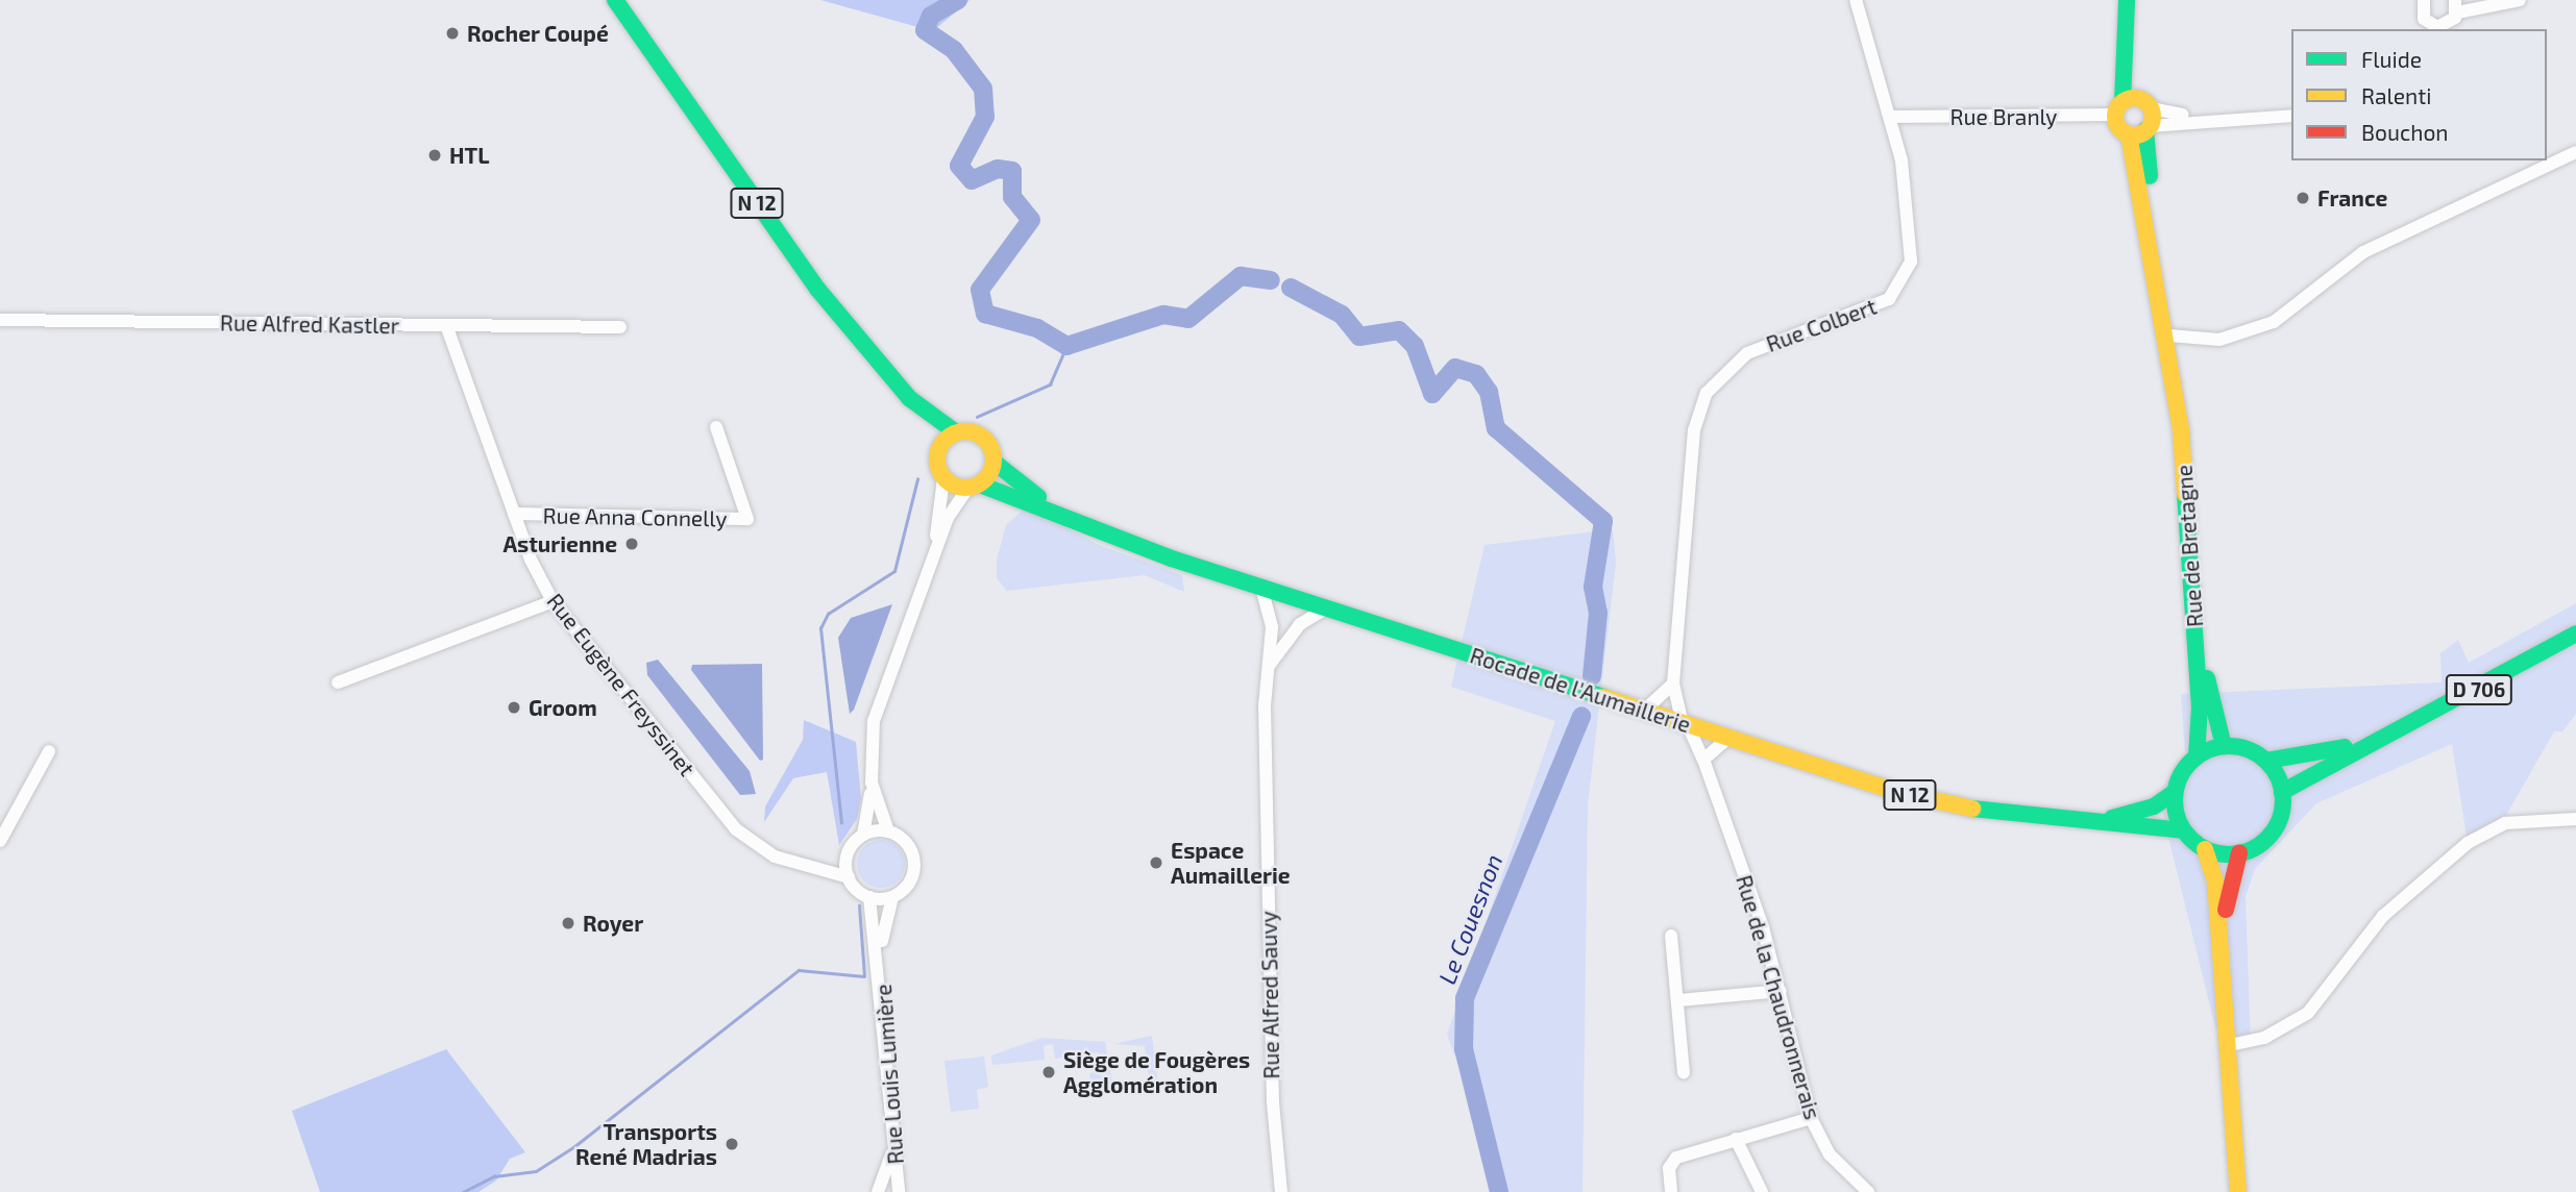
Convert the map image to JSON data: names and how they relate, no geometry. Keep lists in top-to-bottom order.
{
  "streets": {
    "main road": [
      "N 12",
      "Rue de Bretagne",
      "Rocade de l'Aumaillerie",
      "D 706"
    ],
    "street": [
      "Rue Branly",
      "Rue Alfred Kastler",
      "Rue Colbert",
      "Rue Anna Connelly",
      "Rue Eugène Freyssinet",
      "Rue Alfred Sauvy",
      "Rue de la Chaudronnerais",
      "Rue Louis Lumière"
    ]
  },
  "crossings": [
    ["Rue Branly", "Rue Colbert"],
    ["N 12", "Rocade de l'Aumaillerie"],
    ["Rue Alfred Kastler", "Rue Eugène Freyssinet"],
    ["Rue Colbert", "Rocade de l'Aumaillerie"],
    ["Rue Colbert", "Rue de la Chaudronnerais"],
    ["Rue Anna Connelly", "Rue Eugène Freyssinet"],
    ["Rue de Bretagne", "Rocade de l'Aumaillerie"],
    ["Rue de Bretagne", "D 706"],
    ["Rue Eugène Freyssinet", "Rue Louis Lumière"],
    ["Rocade de l'Aumaillerie", "D 706"],
    ["Rocade de l'Aumaillerie", "Rue Alfred Sauvy"],
    ["Rocade de l'Aumaillerie", "Rue de la Chaudronnerais"]
  ],
  "water": ["Le Couesnon"],
  "places": [
    "Rocher Coupé",
    "HTL",
    "France",
    "Asturienne",
    "Groom",
    "Espace Aumaillerie",
    "Royer",
    "Siège de Fougères Agglomération",
    "Transports René Madrias"
  ],
  "legend": ["Fluide", "Ralenti", "Bouchon"]
}
